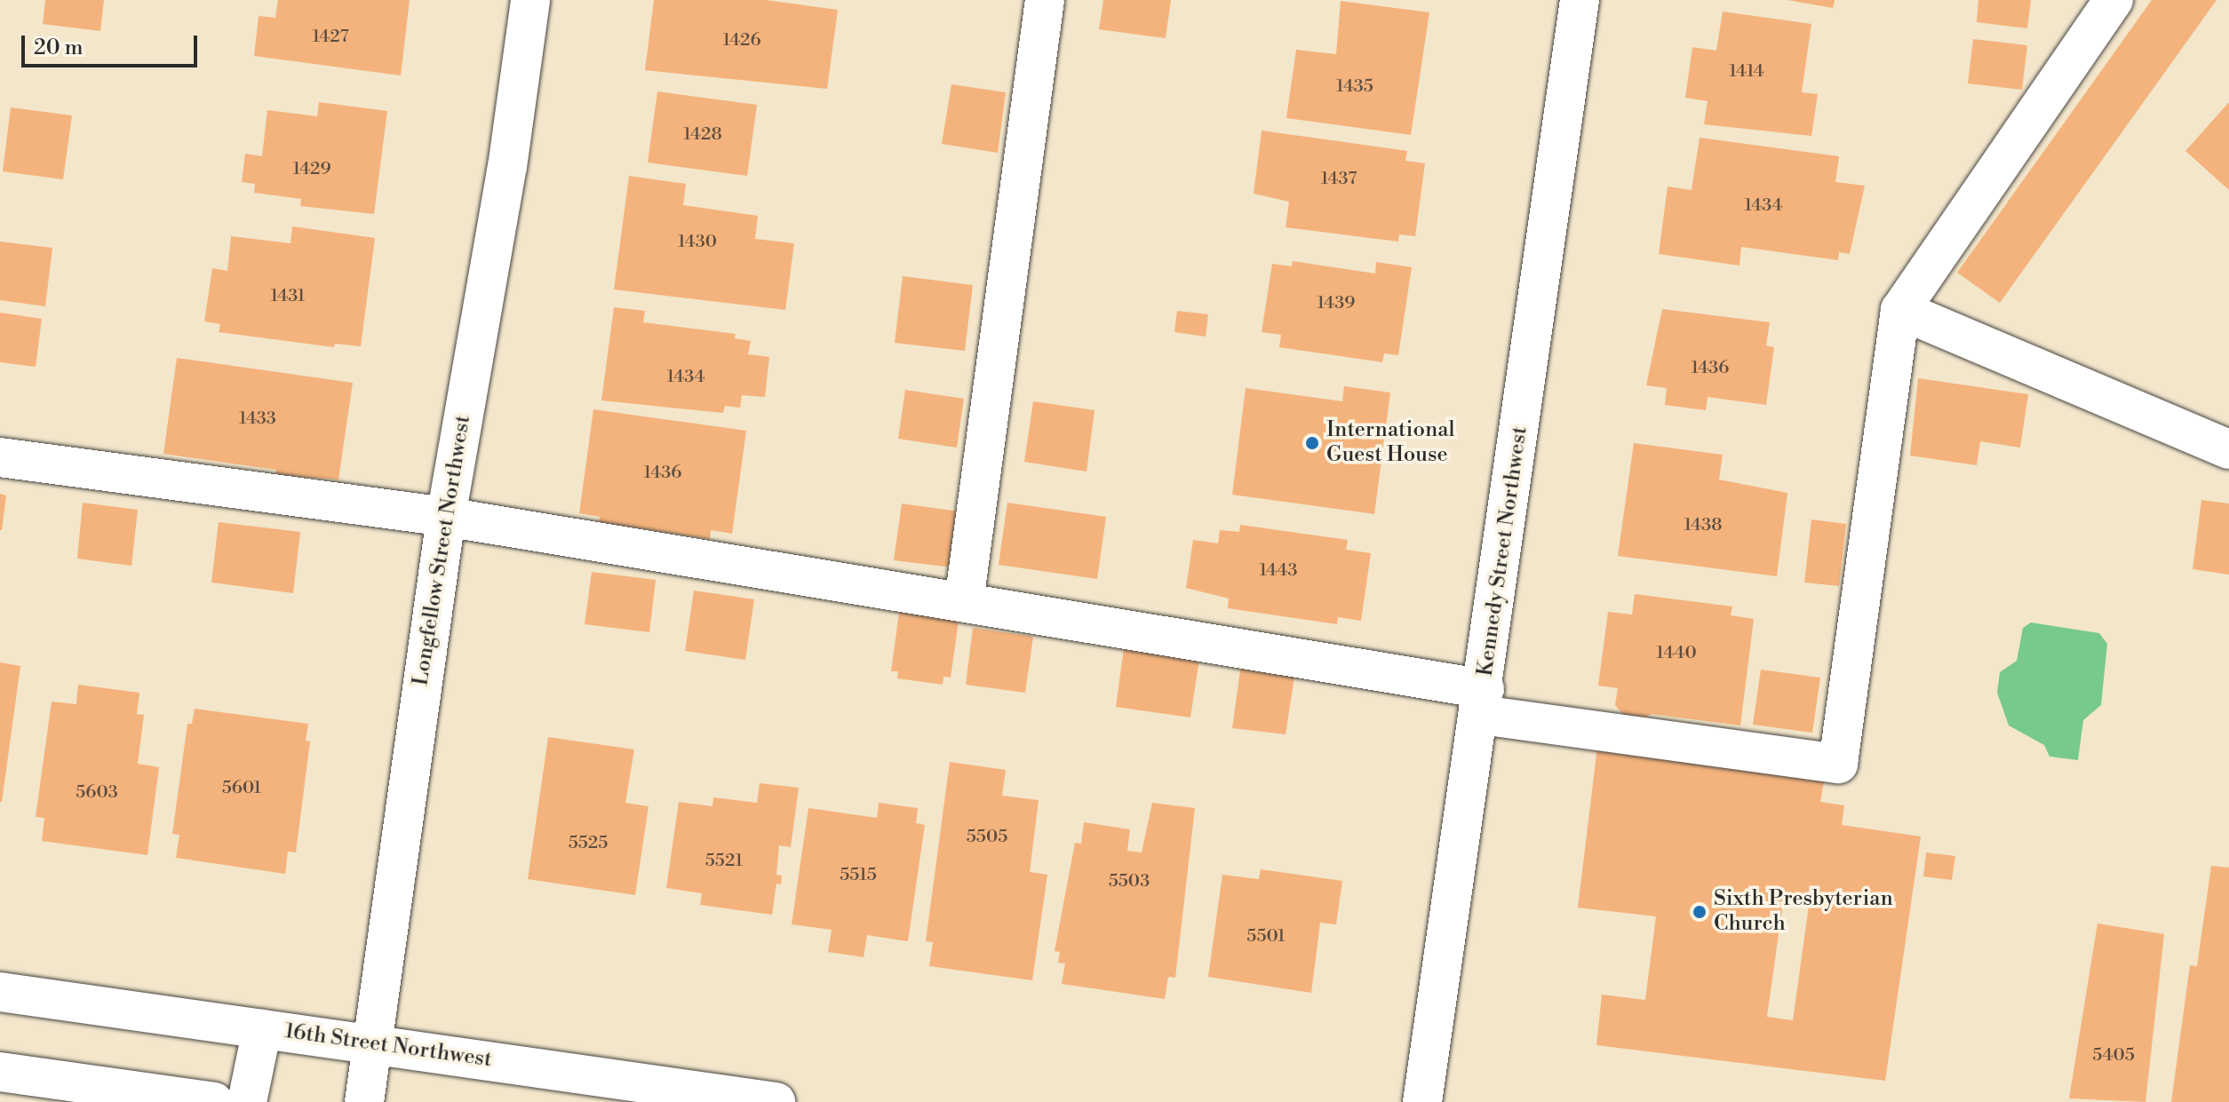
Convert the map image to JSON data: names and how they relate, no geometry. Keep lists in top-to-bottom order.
{
  "streets": {
    "street": ["Longfellow Street Northwest", "Kennedy Street Northwest", "16th Street Northwest"]
  },
  "crossings": [
    ["Longfellow Street Northwest", "16th Street Northwest"]
  ],
  "places": ["International Guest House", "Sixth Presbyterian Church"],
  "house_numbers": [
    "1427",
    "1426",
    "1414",
    "1435",
    "1428",
    "1429",
    "1437",
    "1434",
    "1430",
    "1431",
    "1439",
    "1436",
    "1434",
    "1433",
    "1436",
    "1438",
    "1443",
    "1440",
    "5601",
    "5603",
    "5505",
    "5525",
    "5521",
    "5515",
    "5503",
    "5501",
    "5405"
  ],
  "scale_bar": "20 m"
}
